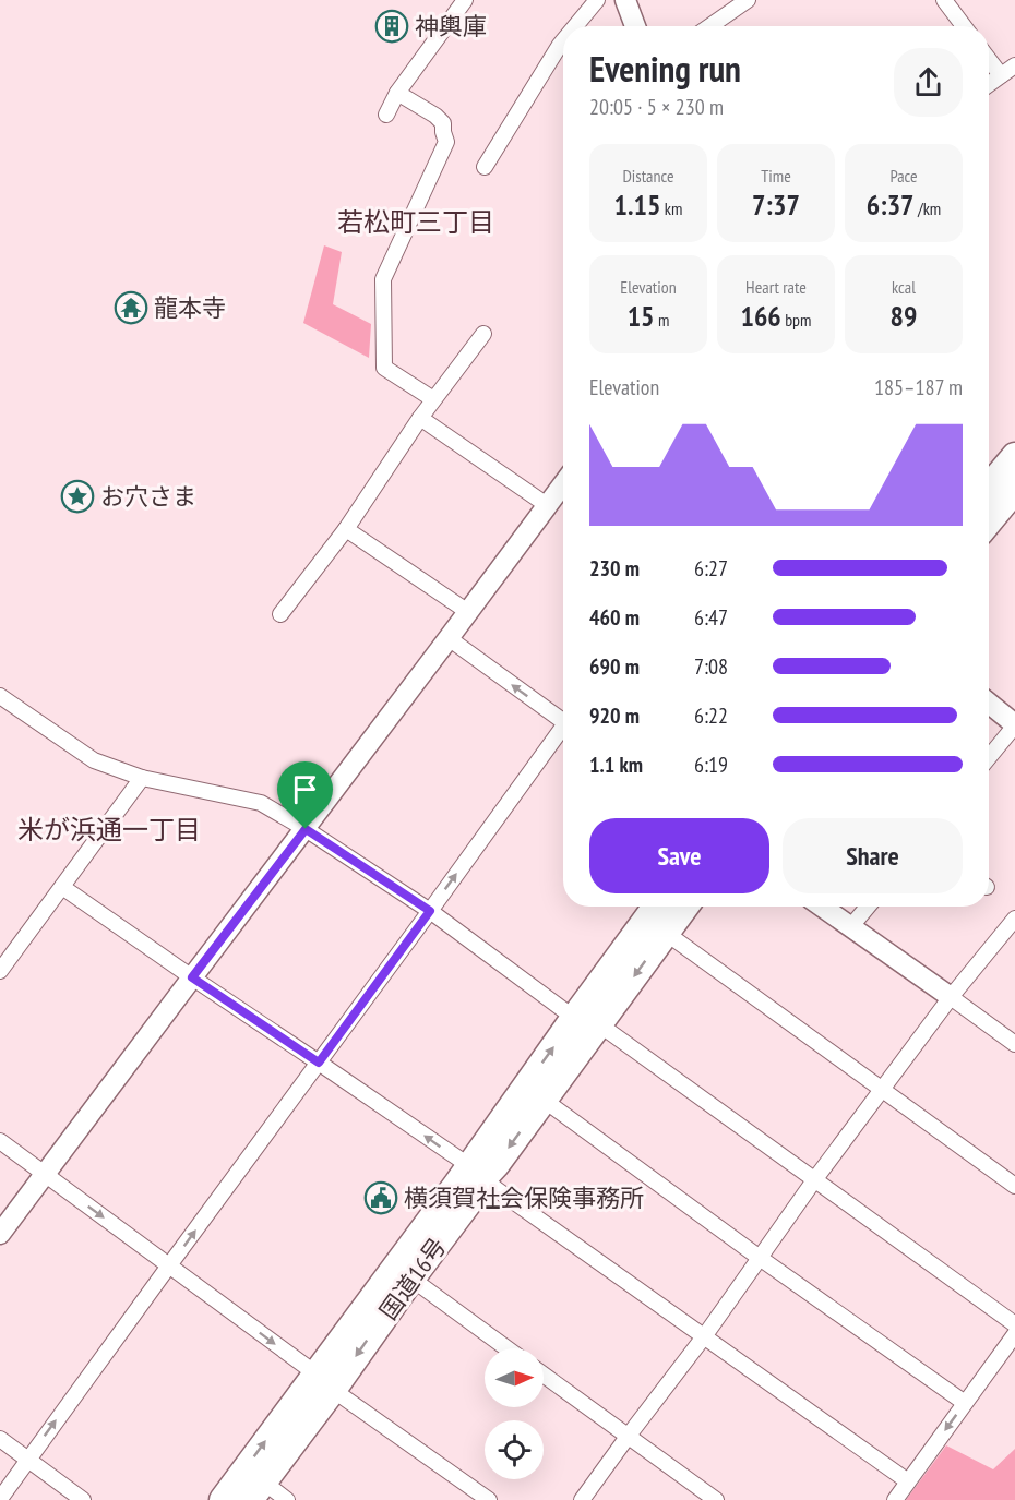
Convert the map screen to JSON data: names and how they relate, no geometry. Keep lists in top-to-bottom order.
{
  "streets": {
    "highway": ["国道16号"]
  },
  "districts": ["若松町三丁目", "米が浜通一丁目"],
  "places": {
    "building": ["神輿庫"],
    "temple": ["龍本寺"],
    "place": ["お穴さま"],
    "public building": ["横須賀社会保険事務所"]
  },
  "north": "right",
  "page": {
    "heading": ["Evening run", "20:05 · 5 × 230 m"],
    "stats": [
      ["Distance", "1.15 km"],
      ["Time", "7:37"],
      ["Pace", "6:37 /km"],
      ["Elevation", "15 m"],
      ["Heart rate", "166 bpm"],
      ["kcal", "89"]
    ],
    "chart": ["Elevation", "185–187 m"],
    "list": [
      {
        "name": "230 m",
        "note": "6:27"
      },
      {
        "name": "460 m",
        "note": "6:47"
      },
      {
        "name": "690 m",
        "note": "7:08"
      },
      {
        "name": "920 m",
        "note": "6:22"
      },
      {
        "name": "1.1 km",
        "note": "6:19"
      }
    ],
    "buttons": ["Save", "Share"]
  }
}
